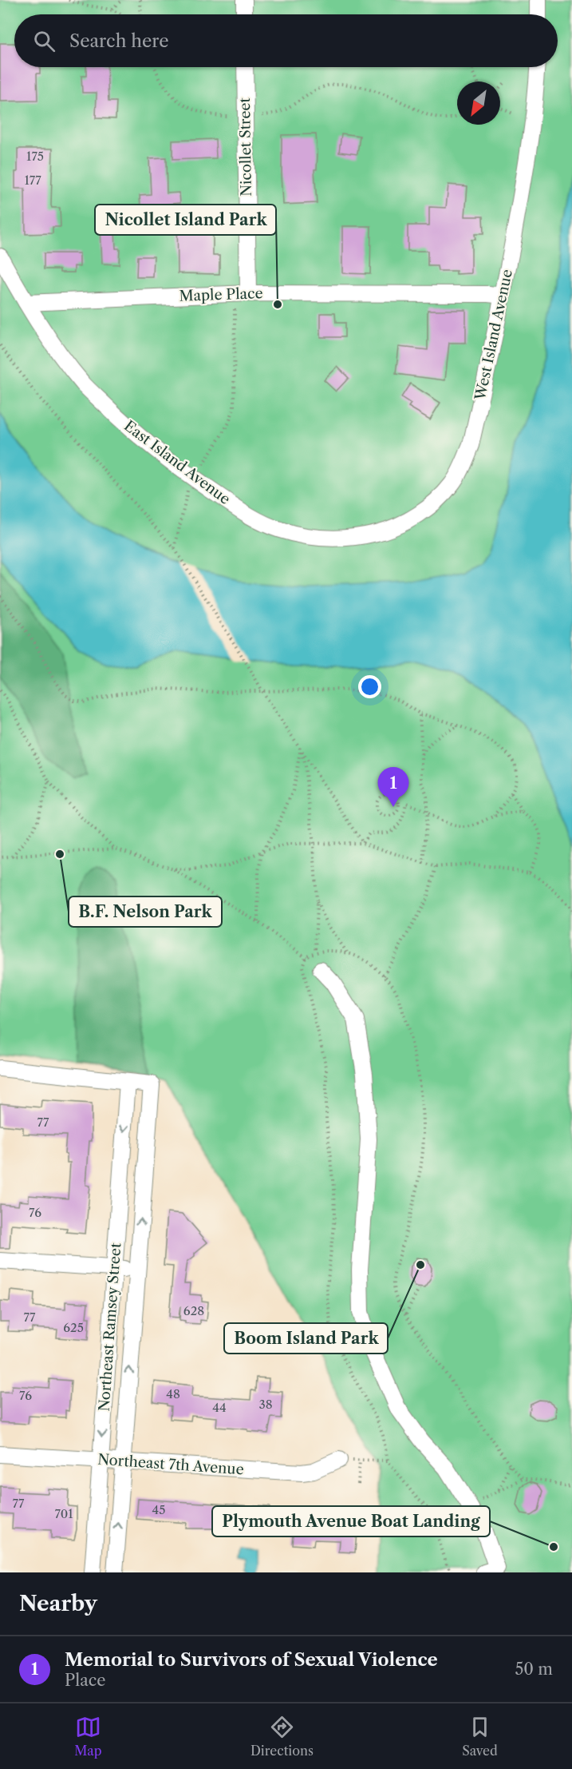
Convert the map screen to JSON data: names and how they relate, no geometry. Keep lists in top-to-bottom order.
{
  "streets": {
    "street": [
      "Nicollet Street",
      "Maple Place",
      "West Island Avenue",
      "East Island Avenue",
      "Northeast Ramsey Street",
      "Northeast 7th Avenue"
    ]
  },
  "crossings": [
    ["Nicollet Street", "Maple Place"],
    ["Maple Place", "West Island Avenue"],
    ["Maple Place", "East Island Avenue"],
    ["West Island Avenue", "East Island Avenue"],
    ["Northeast Ramsey Street", "Northeast 7th Avenue"]
  ],
  "places": [
    "Nicollet Island Park",
    "B.F. Nelson Park",
    "Boom Island Park",
    "Plymouth Avenue Boat Landing"
  ],
  "house_numbers": [
    "175",
    "177",
    "77",
    "76",
    "628",
    "77",
    "625",
    "48",
    "76",
    "38",
    "44",
    "77",
    "45",
    "701"
  ],
  "north": "bottom left",
  "page": {
    "search": "Search here",
    "pins": "1",
    "heading": "Nearby",
    "list": [
      {
        "mark": "1",
        "name": "Memorial to Survivors of Sexual Violence",
        "note": "Place",
        "value": "50 m"
      }
    ],
    "nav": ["Map", "Directions", "Saved"]
  }
}
